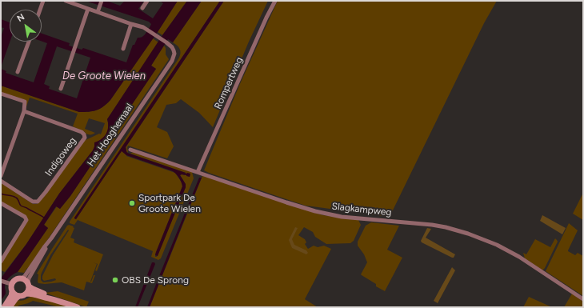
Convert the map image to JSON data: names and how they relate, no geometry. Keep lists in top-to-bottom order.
{
  "streets": {
    "street": [
      "Rompertweg",
      "Het Hooghemaal",
      "Indigoweg",
      "Slagkampweg"
    ]
  },
  "crossings": [
    ["Rompertweg", "Slagkampweg"]
  ],
  "water": ["De Groote Wielen"],
  "places": ["Sportpark De Groote Wielen", "OBS De Sprong"],
  "north": "top left"
}
